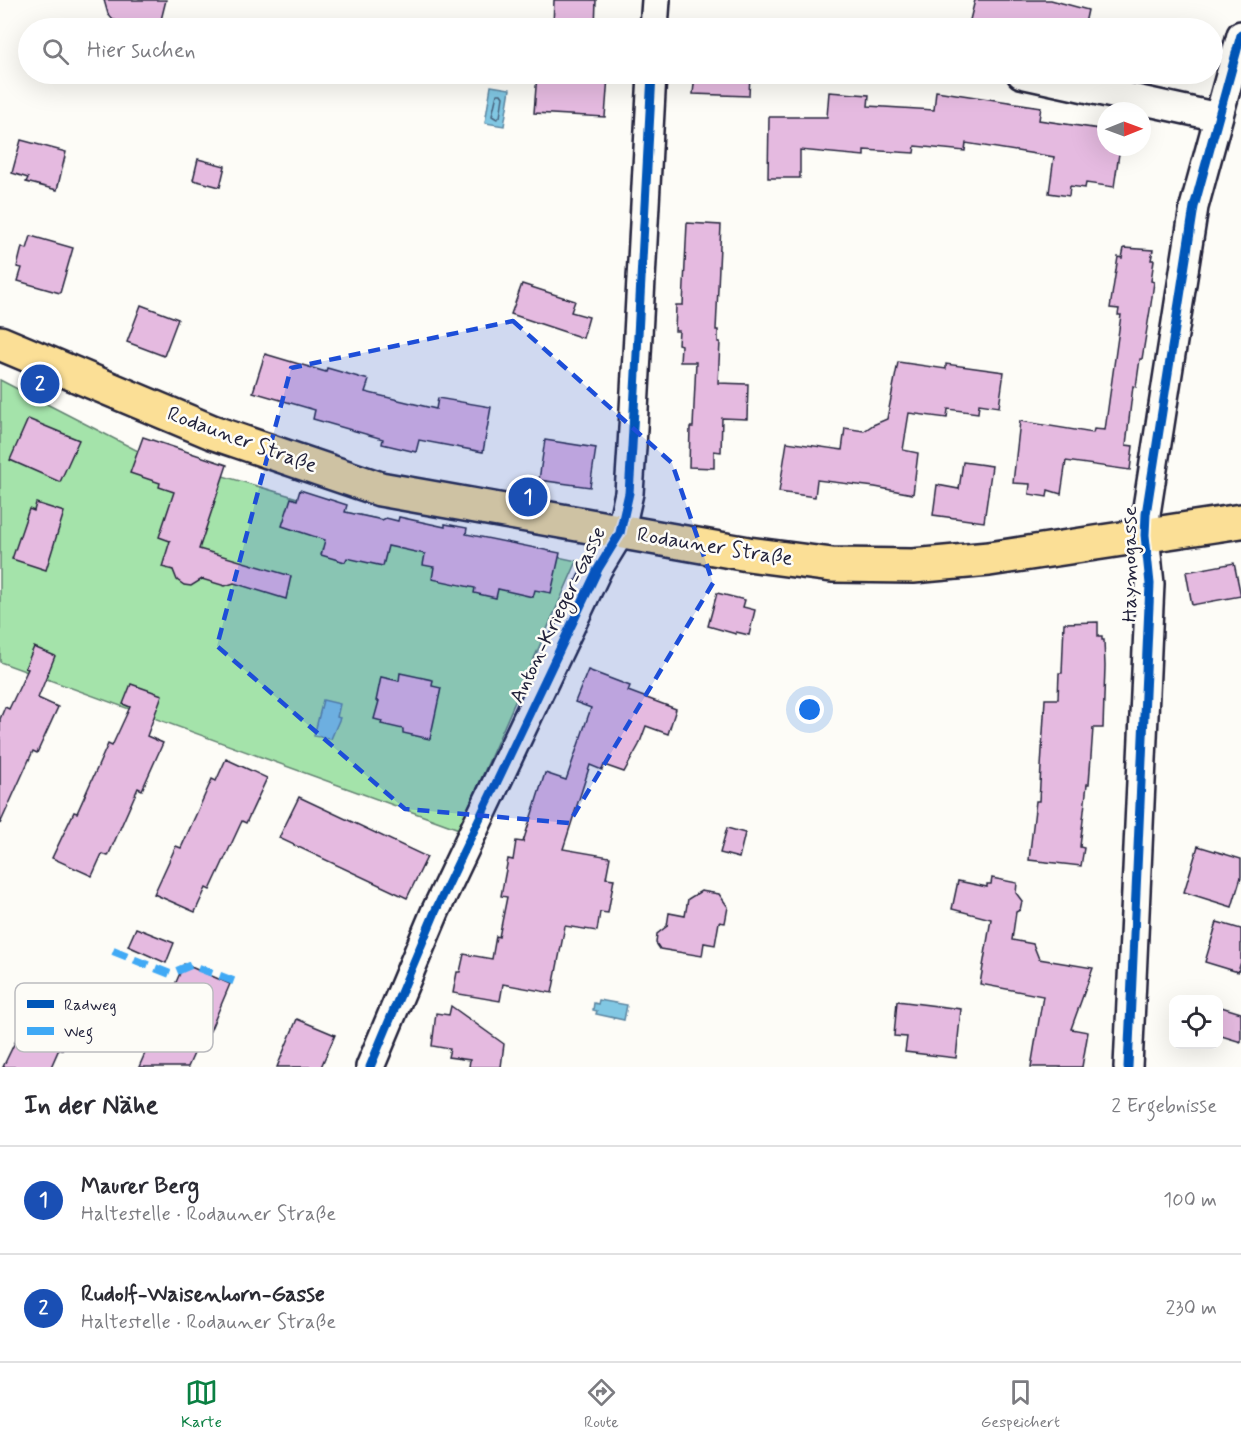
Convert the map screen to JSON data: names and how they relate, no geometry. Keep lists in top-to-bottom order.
{
  "streets": {
    "main road": ["Rodauner Straße"],
    "street": ["Haymogasse", "Anton-Krieger-Gasse"]
  },
  "crossings": [
    ["Rodauner Straße", "Haymogasse"],
    ["Rodauner Straße", "Anton-Krieger-Gasse"]
  ],
  "legend": ["Radweg", "Weg"],
  "north": "right",
  "page": {
    "search": "Hier suchen",
    "pins": ["2", "1"],
    "heading": ["In der Nähe", "2 Ergebnisse"],
    "list": [
      {
        "mark": "1",
        "name": "Maurer Berg",
        "note": "Haltestelle · Rodauner Straße",
        "value": "100 m"
      },
      {
        "mark": "2",
        "name": "Rudolf-Waisenhorn-Gasse",
        "note": "Haltestelle · Rodauner Straße",
        "value": "230 m"
      }
    ],
    "nav": ["Karte", "Route", "Gespeichert"]
  }
}
